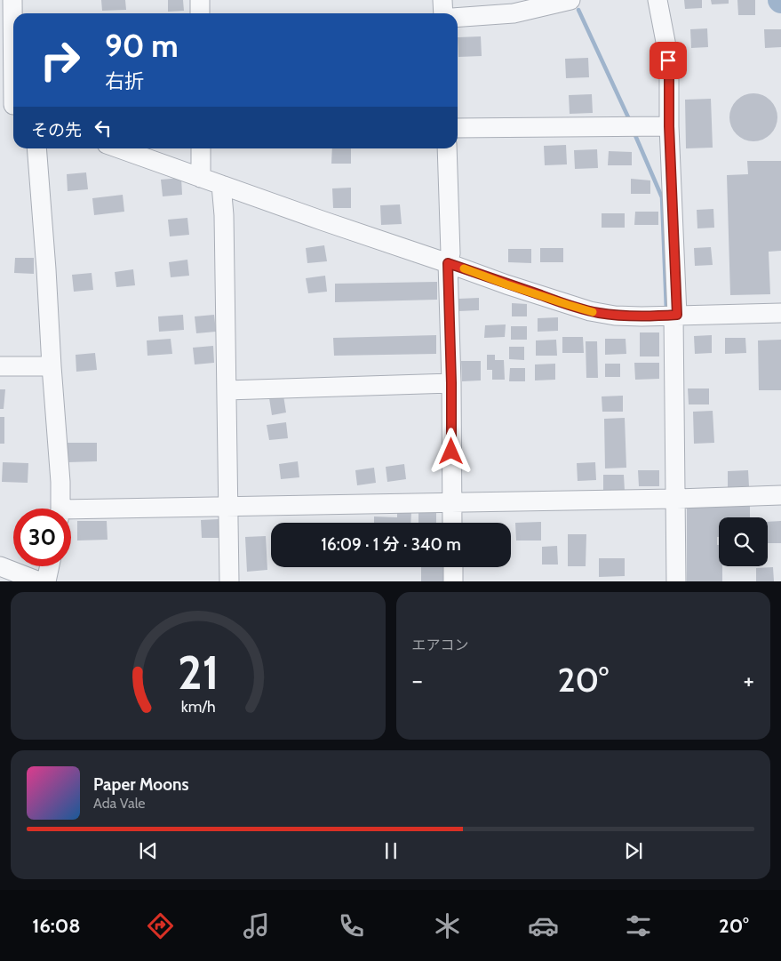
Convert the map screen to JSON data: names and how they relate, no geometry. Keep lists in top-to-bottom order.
{
  "page": {
    "turn": ["90 m", "右折"],
    "then": "その先",
    "limit": "30",
    "trip": "16:09 · 1 分 · 340 m",
    "tile": "エアコン",
    "heat": ["−", "20°", "+"],
    "song": ["Paper Moons", "Ada Vale"],
    "tabs": ["16:08", "20°"],
    "gauge": ["21", "km/h"]
  }
}
